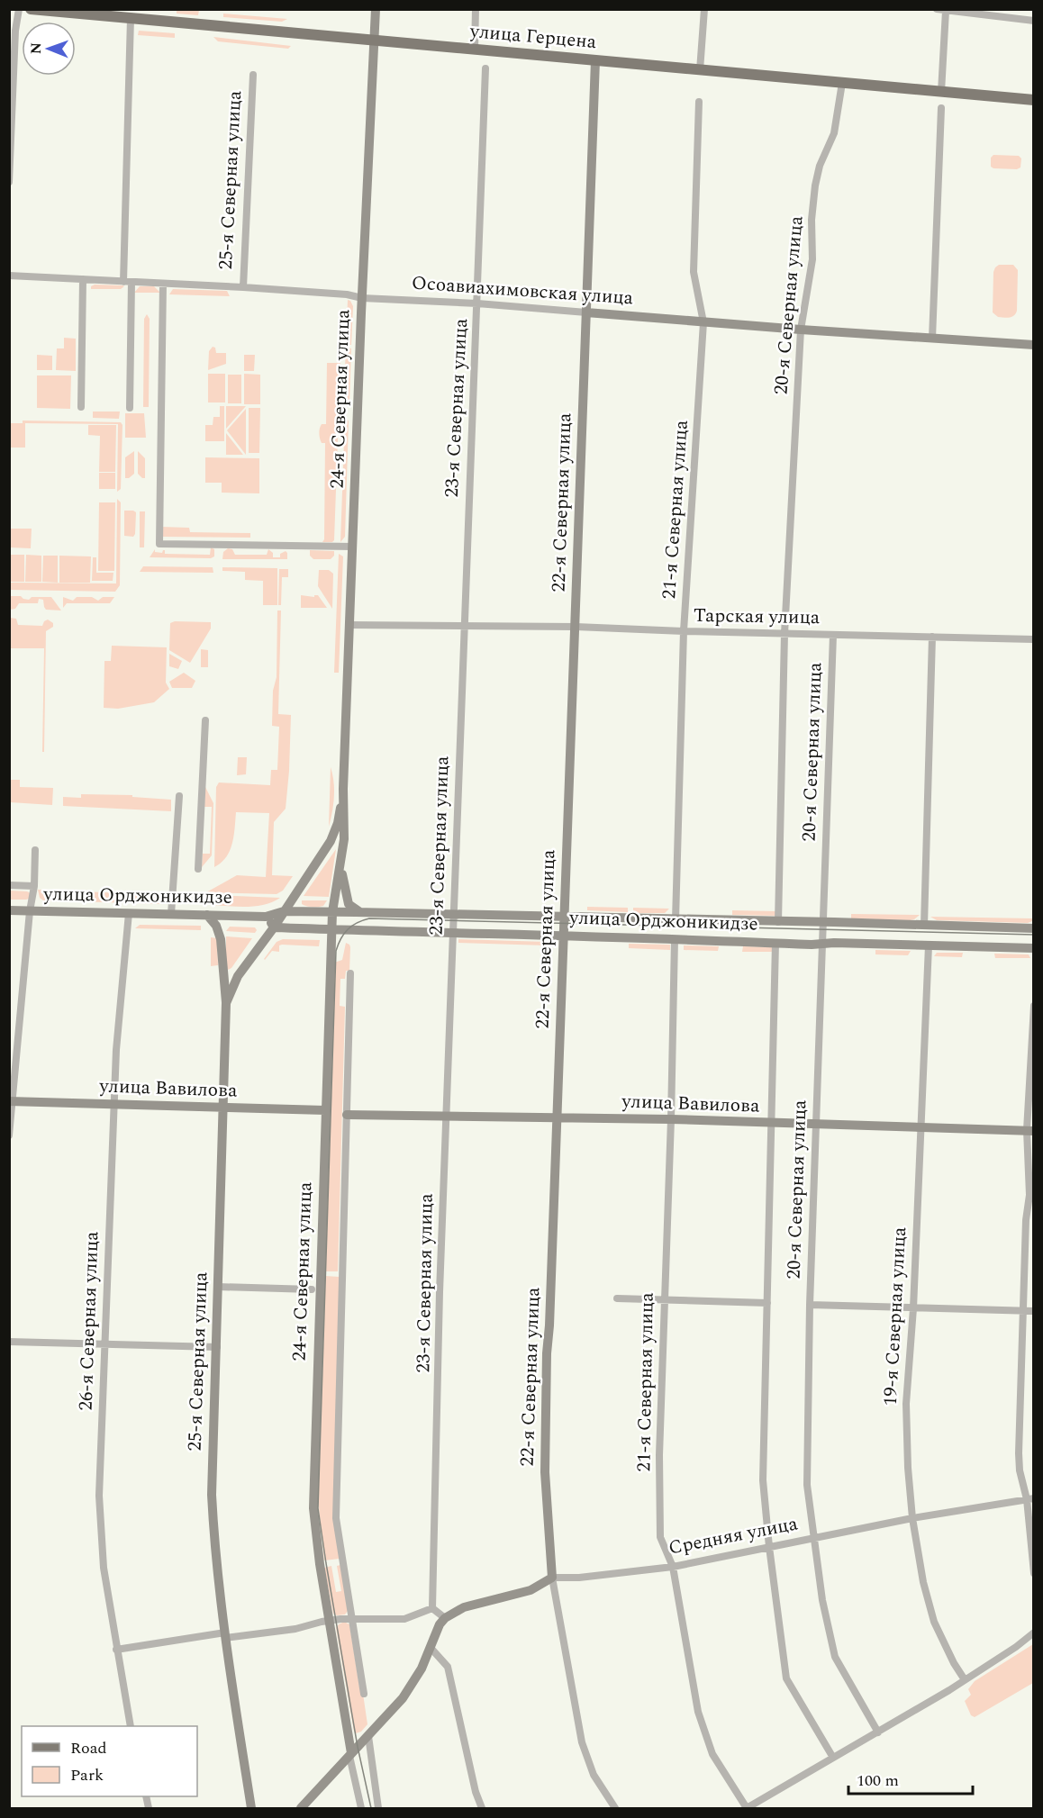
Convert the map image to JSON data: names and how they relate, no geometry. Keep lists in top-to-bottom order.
{
  "streets": {
    "main road": [
      "улица Герцена",
      "25-я Северная улица",
      "Осоавиахимовская улица",
      "24-я Северная улица",
      "22-я Северная улица",
      "улица Орджоникидзе",
      "улица Вавилова",
      "Средняя улица"
    ],
    "street": [
      "20-я Северная улица",
      "23-я Северная улица",
      "21-я Северная улица",
      "Тарская улица",
      "19-я Северная улица",
      "26-я Северная улица"
    ]
  },
  "crossings": [
    ["улица Герцена", "20-я Северная улица"],
    ["улица Герцена", "24-я Северная улица"],
    ["улица Герцена", "22-я Северная улица"],
    ["25-я Северная улица", "Осоавиахимовская улица"],
    ["25-я Северная улица", "24-я Северная улица"],
    ["25-я Северная улица", "улица Орджоникидзе"],
    ["25-я Северная улица", "улица Вавилова"],
    ["Осоавиахимовская улица", "20-я Северная улица"],
    ["Осоавиахимовская улица", "24-я Северная улица"],
    ["Осоавиахимовская улица", "23-я Северная улица"],
    ["Осоавиахимовская улица", "22-я Северная улица"],
    ["Осоавиахимовская улица", "21-я Северная улица"],
    ["20-я Северная улица", "Тарская улица"],
    ["20-я Северная улица", "улица Орджоникидзе"],
    ["20-я Северная улица", "улица Вавилова"],
    ["20-я Северная улица", "Средняя улица"],
    ["24-я Северная улица", "Тарская улица"],
    ["24-я Северная улица", "улица Орджоникидзе"],
    ["24-я Северная улица", "улица Вавилова"],
    ["23-я Северная улица", "Тарская улица"],
    ["23-я Северная улица", "улица Орджоникидзе"],
    ["23-я Северная улица", "улица Вавилова"],
    ["22-я Северная улица", "Тарская улица"],
    ["22-я Северная улица", "улица Орджоникидзе"],
    ["22-я Северная улица", "улица Вавилова"],
    ["22-я Северная улица", "Средняя улица"],
    ["21-я Северная улица", "Тарская улица"],
    ["21-я Северная улица", "улица Орджоникидзе"],
    ["21-я Северная улица", "улица Вавилова"],
    ["21-я Северная улица", "Средняя улица"],
    ["улица Орджоникидзе", "19-я Северная улица"],
    ["улица Орджоникидзе", "26-я Северная улица"],
    ["улица Вавилова", "19-я Северная улица"],
    ["улица Вавилова", "26-я Северная улица"],
    ["19-я Северная улица", "Средняя улица"]
  ],
  "legend": ["Road", "Park"],
  "scale_bar": "100 m",
  "north": "left"
}
